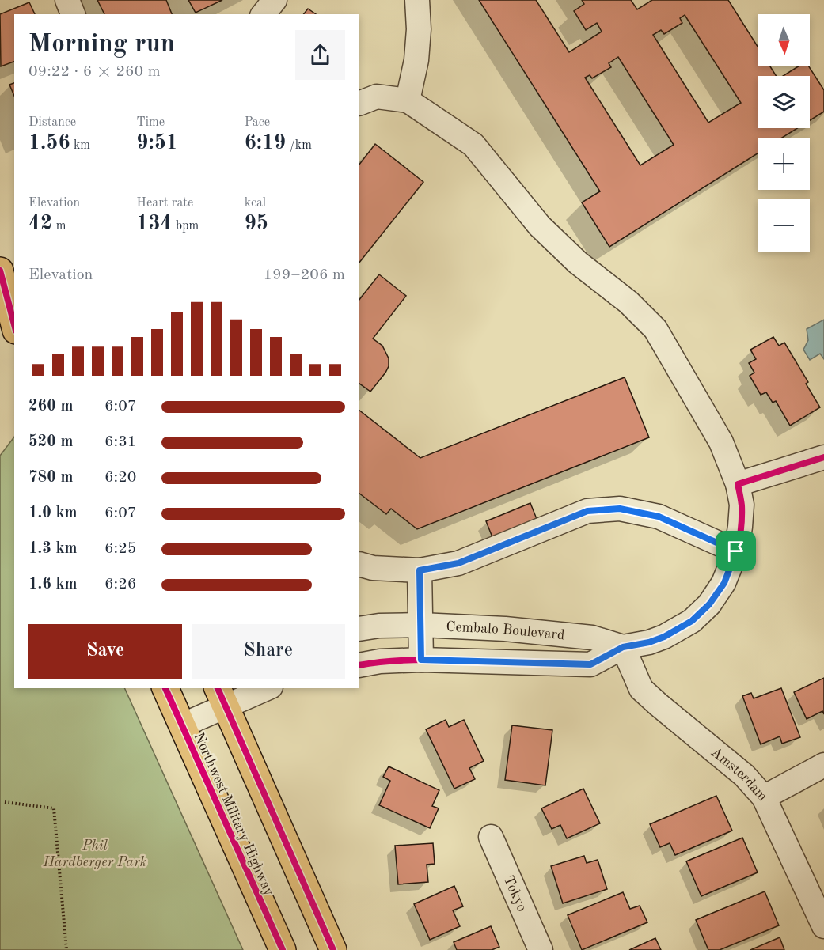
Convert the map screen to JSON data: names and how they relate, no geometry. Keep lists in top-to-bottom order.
{
  "streets": {
    "main road": ["Northwest Military Highway"],
    "street": ["Cembalo Boulevard", "Amsterdam", "Tokyo"]
  },
  "crossings": [
    ["Cembalo Boulevard", "Amsterdam"]
  ],
  "parks": ["Phil Hardberger Park"],
  "north": "bottom",
  "page": {
    "map_buttons": ["+", "−"],
    "heading": ["Morning run", "09:22 · 6 × 260 m"],
    "stats": [
      ["Distance", "1.56 km"],
      ["Time", "9:51"],
      ["Pace", "6:19 /km"],
      ["Elevation", "42 m"],
      ["Heart rate", "134 bpm"],
      ["kcal", "95"]
    ],
    "chart": ["Elevation", "199–206 m"],
    "list": [
      {
        "name": "260 m",
        "note": "6:07"
      },
      {
        "name": "520 m",
        "note": "6:31"
      },
      {
        "name": "780 m",
        "note": "6:20"
      },
      {
        "name": "1.0 km",
        "note": "6:07"
      },
      {
        "name": "1.3 km",
        "note": "6:25"
      },
      {
        "name": "1.6 km",
        "note": "6:26"
      }
    ],
    "buttons": ["Save", "Share"]
  }
}
